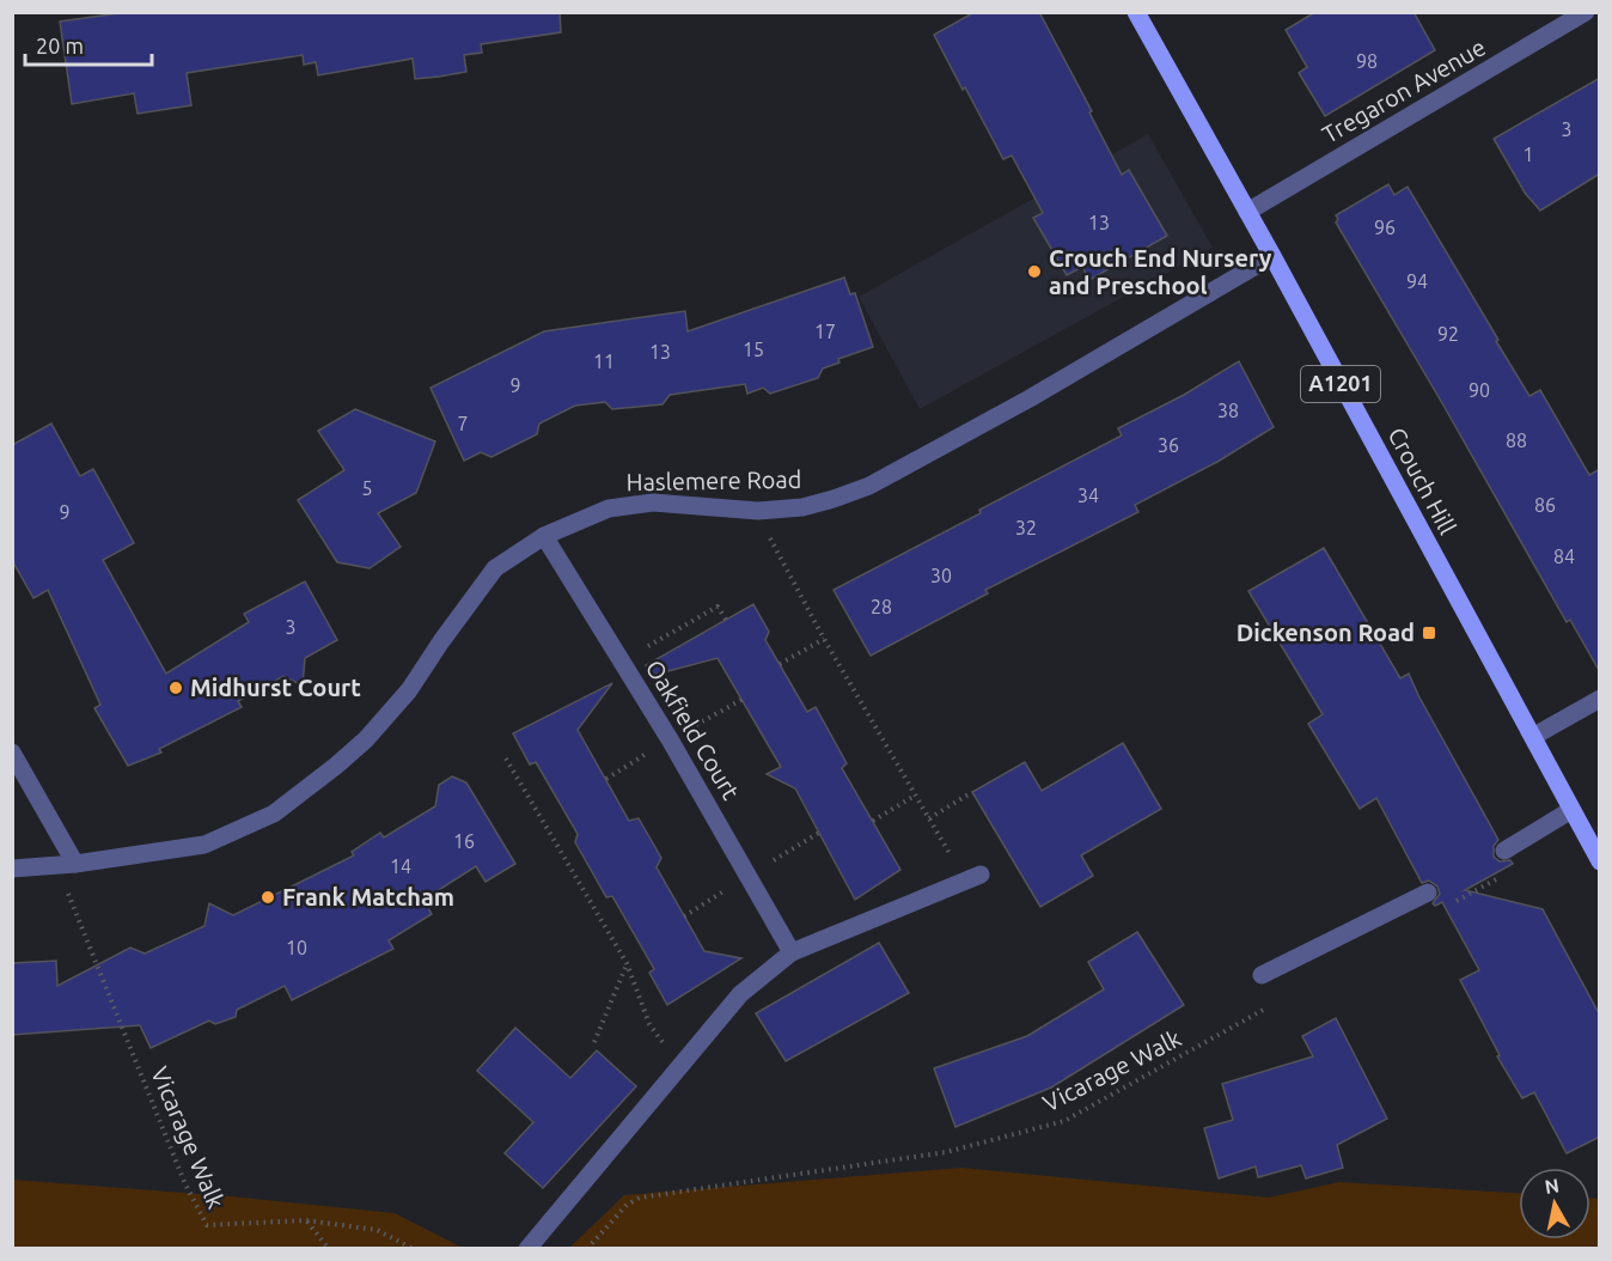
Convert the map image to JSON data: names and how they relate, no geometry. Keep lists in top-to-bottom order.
{
  "streets": {
    "main road": ["A1201", "Crouch Hill"],
    "street": ["Tregaron Avenue", "Haslemere Road", "Oakfield Court"],
    "path": ["Vicarage Walk"]
  },
  "crossings": [
    ["Tregaron Avenue", "Crouch Hill"],
    ["Haslemere Road", "Crouch Hill"],
    ["Haslemere Road", "Oakfield Court"],
    ["Haslemere Road", "Vicarage Walk"]
  ],
  "places": {
    "other": ["Crouch End Nursery and Preschool", "Midhurst Court", "Frank Matcham"],
    "transit": ["Dickenson Road"]
  },
  "house_numbers": [
    "98",
    "3",
    "1",
    "13",
    "96",
    "94",
    "17",
    "92",
    "15",
    "13",
    "11",
    "9",
    "90",
    "38",
    "7",
    "88",
    "36",
    "5",
    "34",
    "86",
    "9",
    "32",
    "84",
    "30",
    "28",
    "3",
    "16",
    "14",
    "10"
  ],
  "scale_bar": "20 m",
  "north": "top"
}
